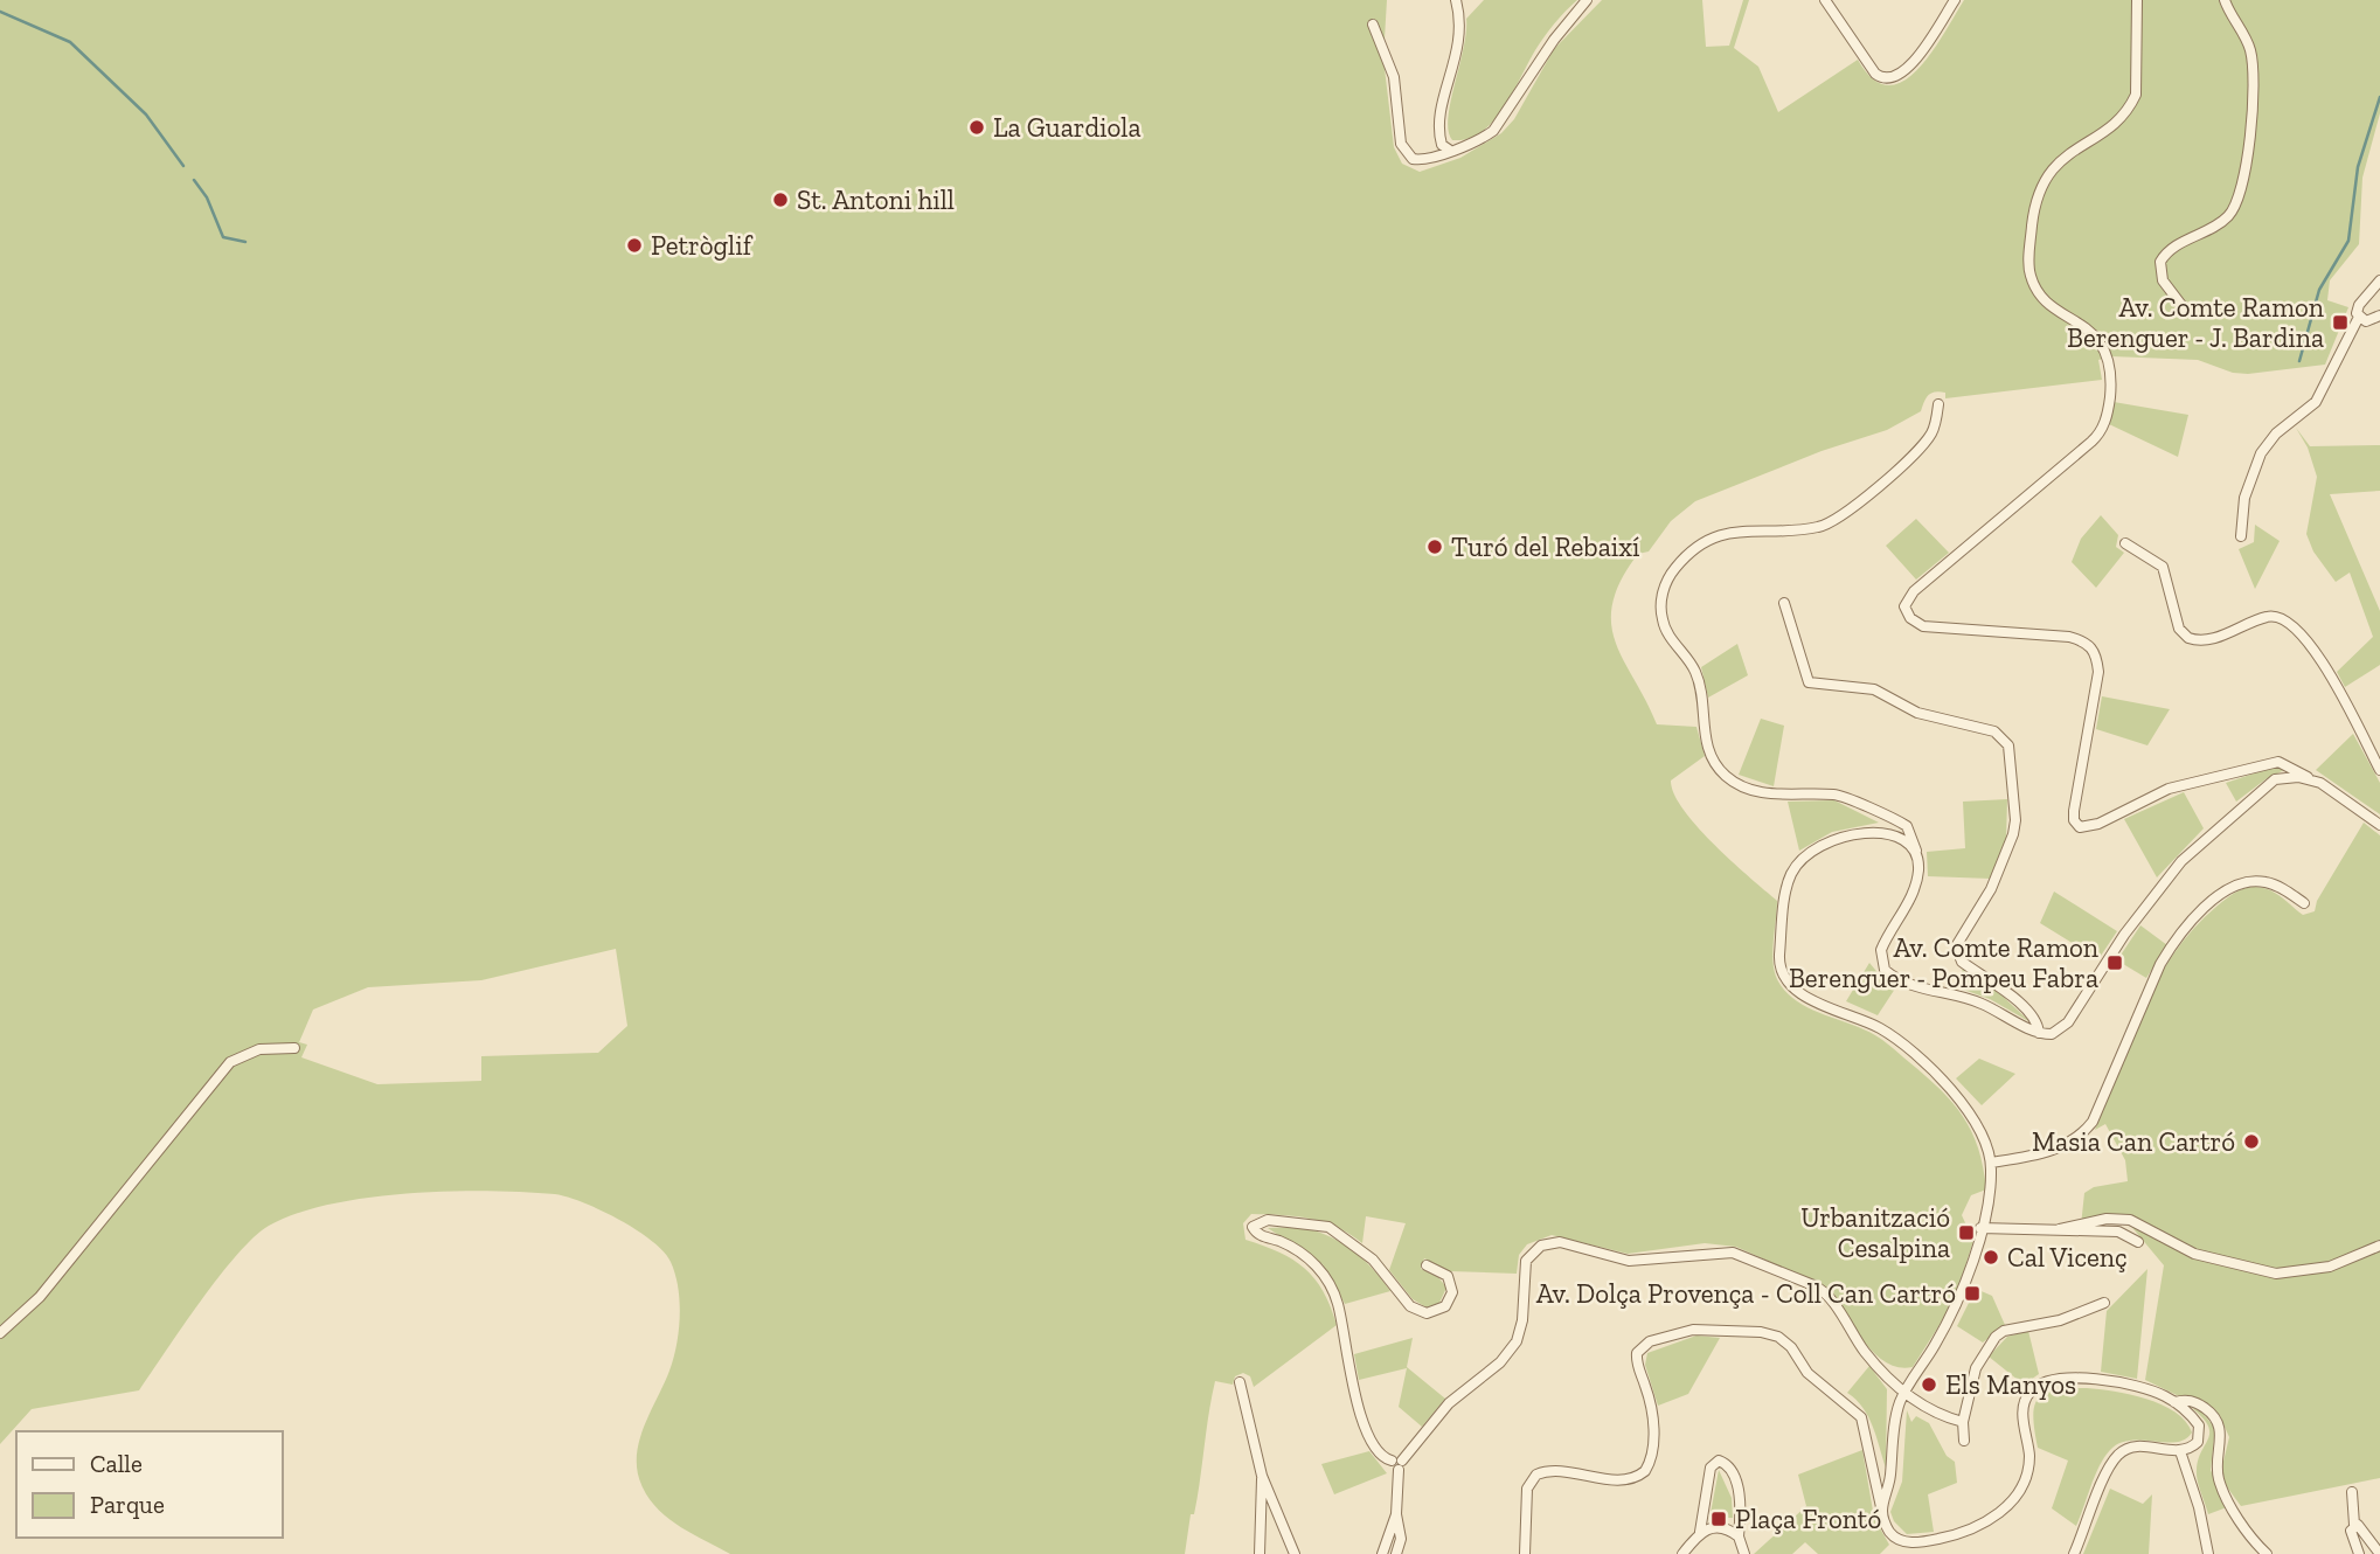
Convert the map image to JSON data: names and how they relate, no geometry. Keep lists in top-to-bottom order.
{
  "places": {
    "other": [
      "La Guardiola",
      "St. Antoni hill",
      "Petròglif",
      "Turó del Rebaixí",
      "Masia Can Cartró",
      "Cal Vicenç",
      "Els Manyos"
    ],
    "transit": [
      "Av. Comte Ramon Berenguer - J. Bardina",
      "Av. Comte Ramon Berenguer - Pompeu Fabra",
      "Urbanització Cesalpina",
      "Av. Dolça Provença - Coll Can Cartró",
      "Plaça Frontó"
    ]
  },
  "legend": ["Calle", "Parque"]
}
